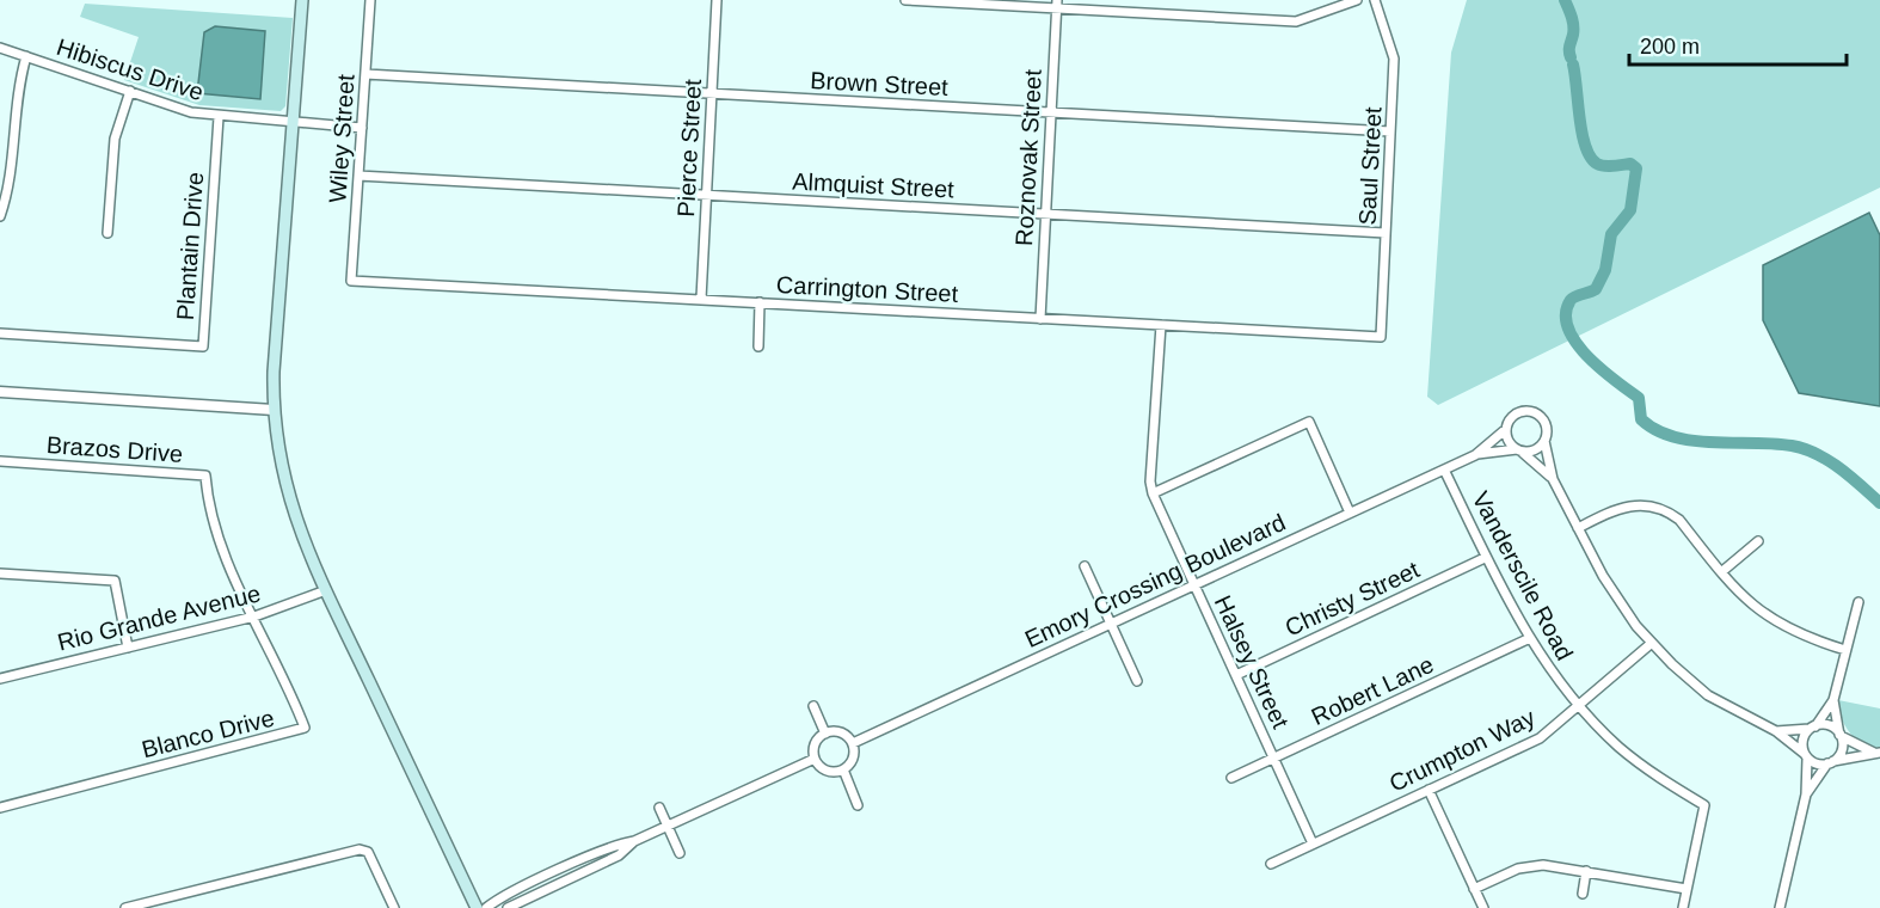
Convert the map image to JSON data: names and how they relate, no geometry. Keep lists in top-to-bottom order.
{
  "streets": {
    "street": [
      "Hibiscus Drive",
      "Brown Street",
      "Wiley Street",
      "Pierce Street",
      "Roznovak Street",
      "Saul Street",
      "Almquist Street",
      "Plantain Drive",
      "Carrington Street",
      "Brazos Drive",
      "Vanderscile Road",
      "Emory Crossing Boulevard",
      "Christy Street",
      "Rio Grande Avenue",
      "Halsey Street",
      "Robert Lane",
      "Blanco Drive",
      "Crumpton Way"
    ]
  },
  "crossings": [
    ["Hibiscus Drive", "Wiley Street"],
    ["Hibiscus Drive", "Plantain Drive"],
    ["Brown Street", "Wiley Street"],
    ["Brown Street", "Pierce Street"],
    ["Brown Street", "Roznovak Street"],
    ["Brown Street", "Saul Street"],
    ["Wiley Street", "Almquist Street"],
    ["Wiley Street", "Carrington Street"],
    ["Pierce Street", "Almquist Street"],
    ["Pierce Street", "Carrington Street"],
    ["Roznovak Street", "Almquist Street"],
    ["Roznovak Street", "Carrington Street"],
    ["Saul Street", "Almquist Street"],
    ["Saul Street", "Carrington Street"],
    ["Carrington Street", "Halsey Street"],
    ["Brazos Drive", "Rio Grande Avenue"],
    ["Brazos Drive", "Blanco Drive"],
    ["Vanderscile Road", "Emory Crossing Boulevard"],
    ["Vanderscile Road", "Christy Street"],
    ["Vanderscile Road", "Robert Lane"],
    ["Vanderscile Road", "Crumpton Way"],
    ["Emory Crossing Boulevard", "Halsey Street"],
    ["Christy Street", "Halsey Street"],
    ["Rio Grande Avenue", "Blanco Drive"],
    ["Halsey Street", "Robert Lane"],
    ["Halsey Street", "Crumpton Way"]
  ],
  "scale_bar": "200 m"
}
